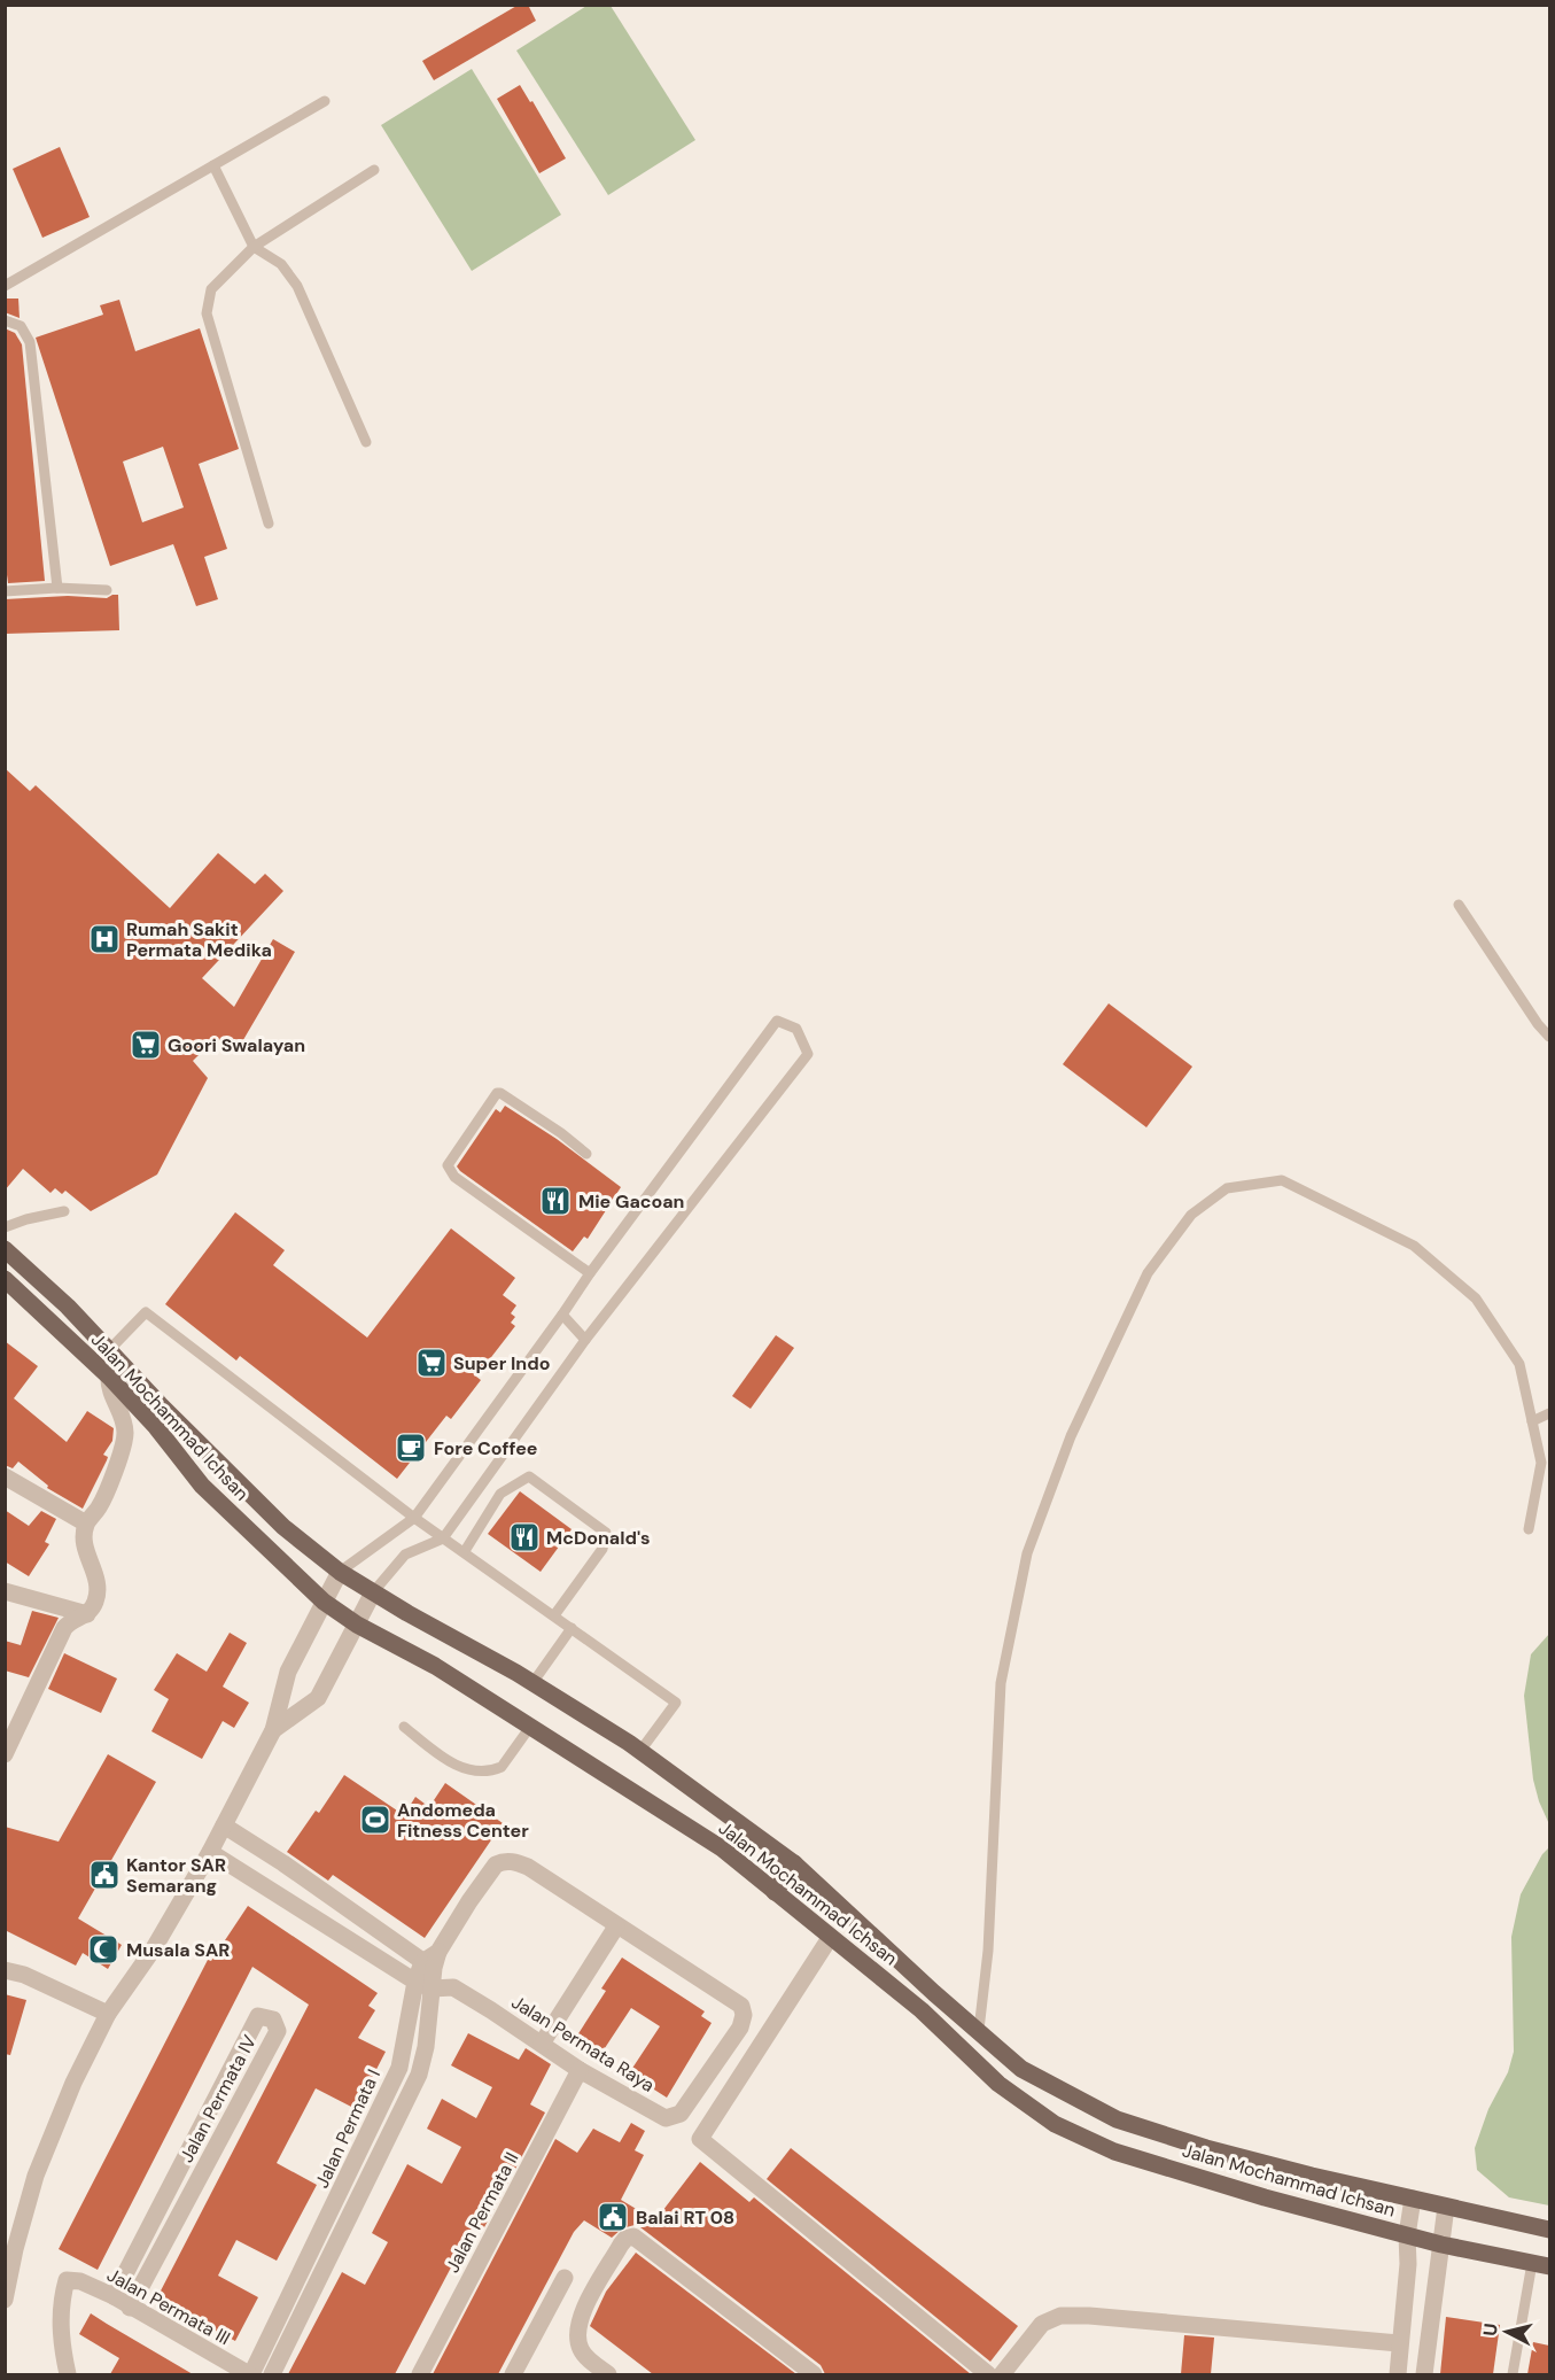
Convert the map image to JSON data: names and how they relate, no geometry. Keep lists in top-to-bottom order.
{
  "streets": {
    "main road": ["Jalan Mochammad Ichsan"],
    "street": [
      "Jalan Permata Raya",
      "Jalan Permata IV",
      "Jalan Permata I",
      "Jalan Permata II",
      "Jalan Permata III"
    ]
  },
  "crossings": [
    ["Jalan Permata Raya", "Jalan Permata II"],
    ["Jalan Permata IV", "Jalan Permata III"],
    ["Jalan Permata I", "Jalan Permata III"]
  ],
  "places": {
    "hospital": ["Rumah Sakit Permata Medika"],
    "supermarket": ["Goori Swalayan", "Super Indo"],
    "restaurant": ["Mie Gacoan", "McDonald's"],
    "cafe": ["Fore Coffee"],
    "sports": ["Andomeda Fitness Center"],
    "public building": ["Kantor SAR Semarang", "Balai RT 08"],
    "mosque": ["Musala SAR"]
  },
  "north": "left"
}
